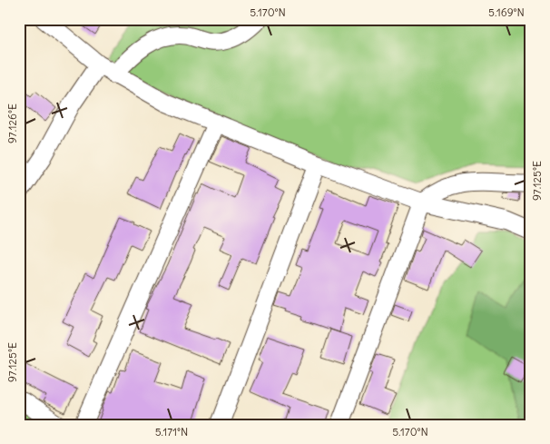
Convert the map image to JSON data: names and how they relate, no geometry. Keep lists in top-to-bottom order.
{
  "coordinates": [
    "5.170°N",
    "5.169°N",
    "97.126°E",
    "97.125°E",
    "5.171°N"
  ]
}
